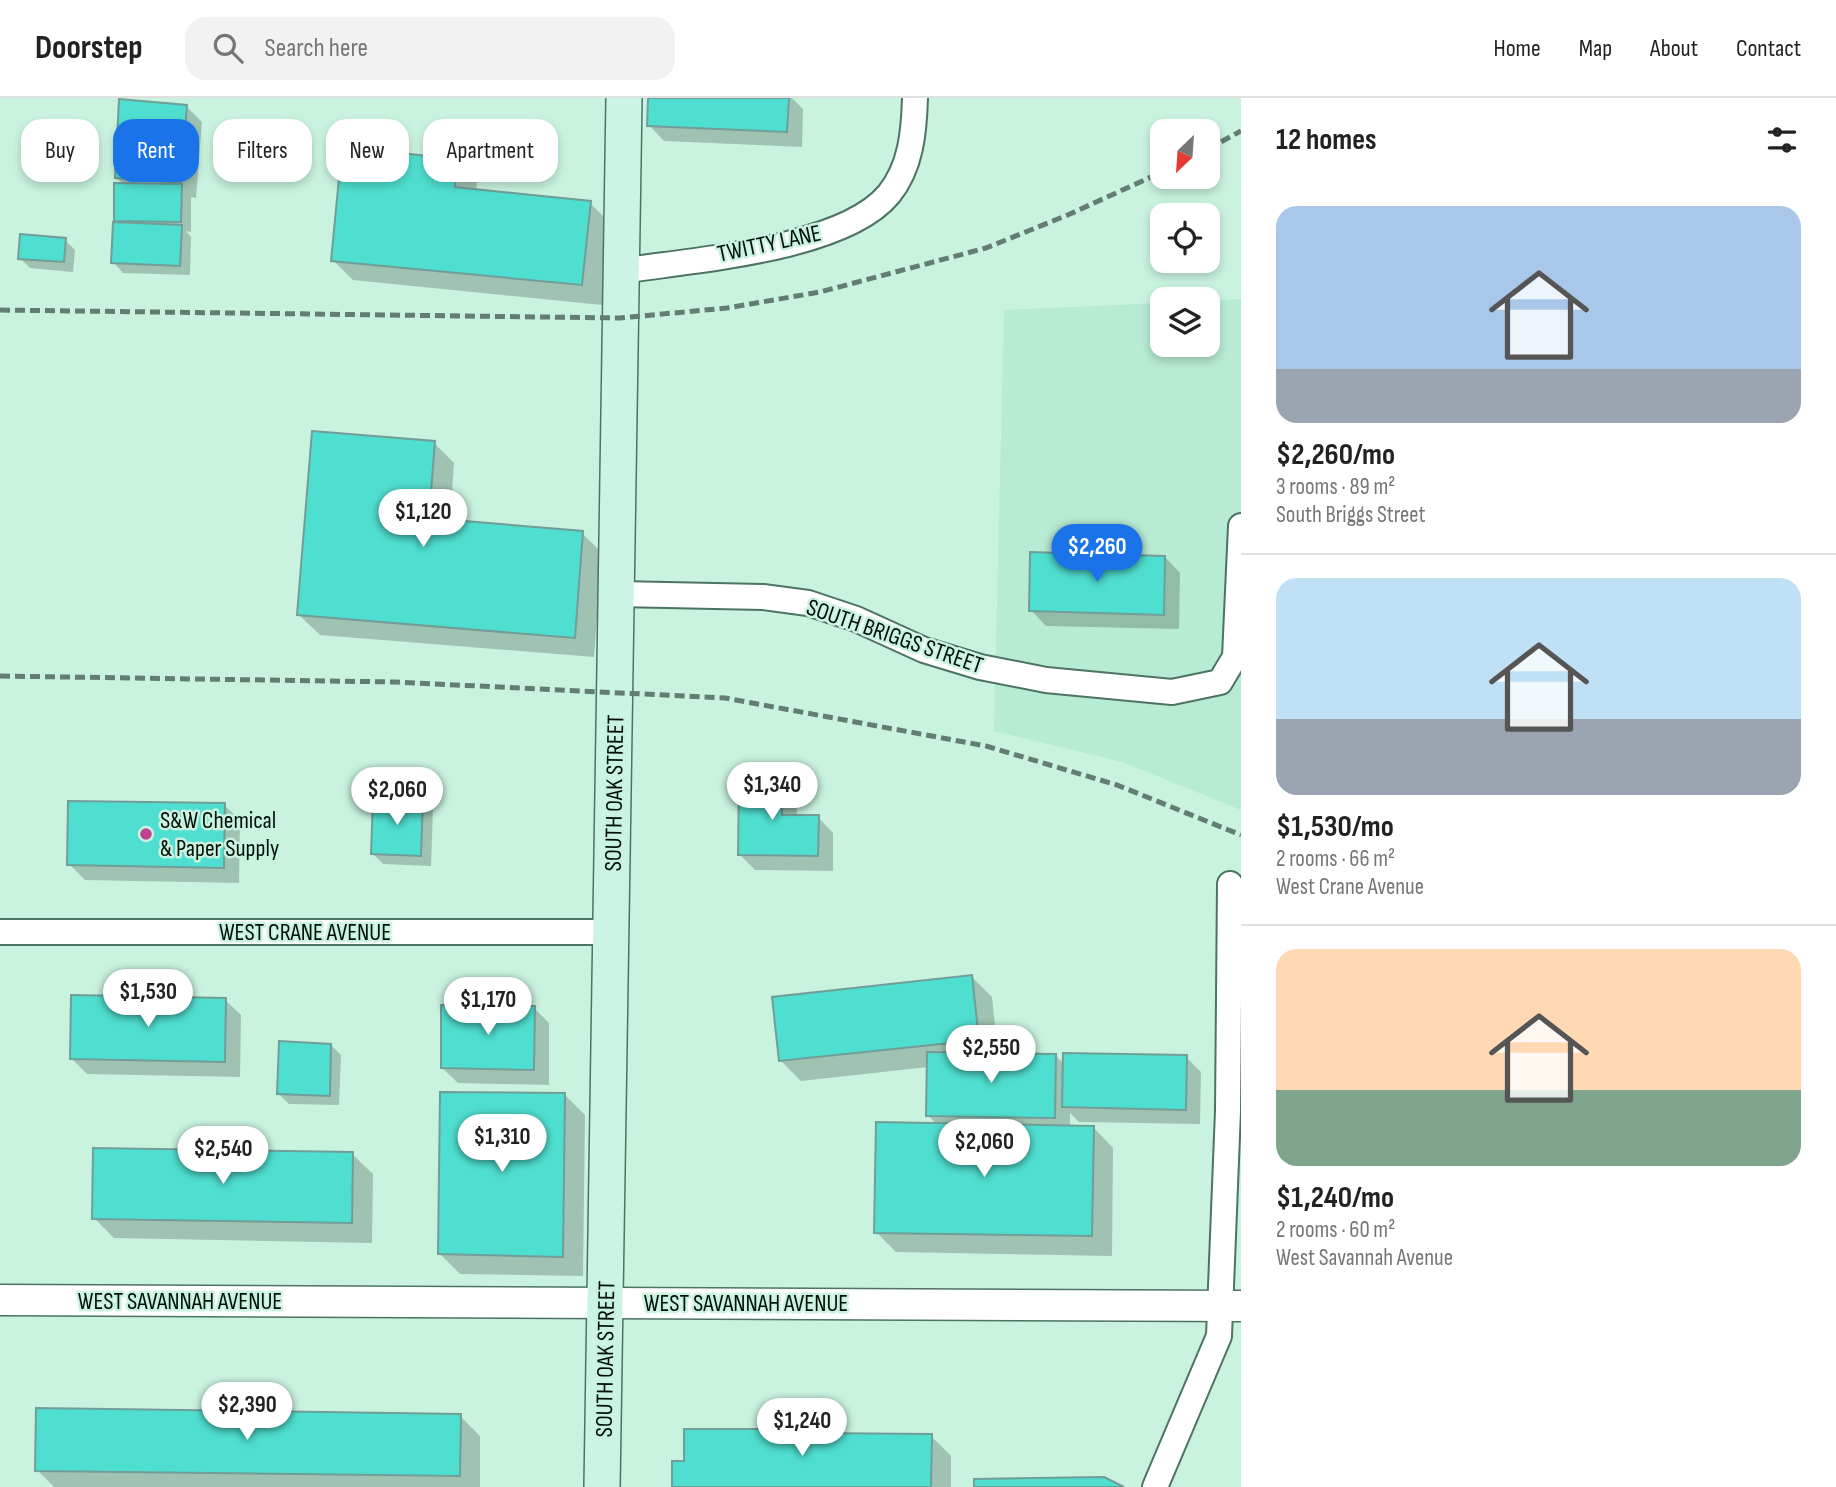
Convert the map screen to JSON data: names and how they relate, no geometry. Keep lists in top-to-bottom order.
{
  "streets": {
    "main road": ["SOUTH OAK STREET"],
    "street": [
      "TWITTY LANE",
      "SOUTH BRIGGS STREET",
      "WEST CRANE AVENUE",
      "WEST SAVANNAH AVENUE"
    ]
  },
  "crossings": [
    ["TWITTY LANE", "SOUTH OAK STREET"],
    ["SOUTH BRIGGS STREET", "SOUTH OAK STREET"],
    ["SOUTH OAK STREET", "WEST CRANE AVENUE"],
    ["SOUTH OAK STREET", "WEST SAVANNAH AVENUE"]
  ],
  "places": ["S&W Chemical & Paper Supply"],
  "north": "bottom left",
  "page": {
    "header": "Doorstep",
    "search": "Search here",
    "nav": [
      "Home",
      "Map",
      "About",
      "Contact"
    ],
    "heading": "12 homes",
    "chip": [
      "Buy",
      "Rent",
      "Filters",
      "New",
      "Apartment"
    ],
    "list": [
      {
        "name": "$2,260/mo",
        "note": "3 rooms · 89 m² · South Briggs Street"
      },
      {
        "name": "$1,530/mo",
        "note": "2 rooms · 66 m² · West Crane Avenue"
      },
      {
        "name": "$1,240/mo",
        "note": "2 rooms · 60 m² · West Savannah Avenue"
      }
    ],
    "price": [
      "$1,120",
      "$2,260",
      "$1,340",
      "$2,060",
      "$1,530",
      "$1,170",
      "$2,550",
      "$1,310",
      "$2,060",
      "$2,540",
      "$2,390",
      "$1,240"
    ]
  }
}
